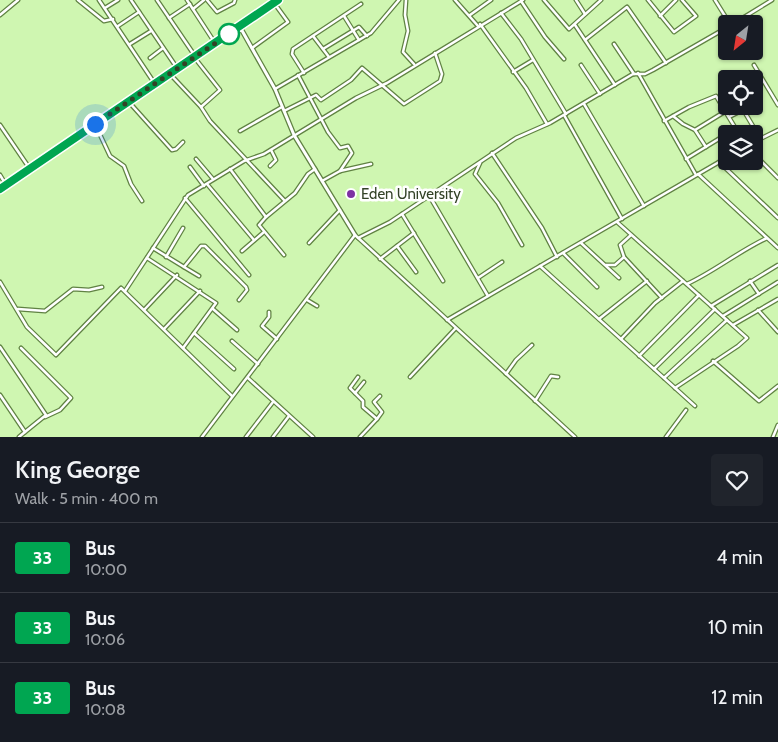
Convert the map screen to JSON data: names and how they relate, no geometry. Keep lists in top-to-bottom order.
{
  "places": ["Eden University"],
  "lines": ["bus line 33"],
  "north": "bottom left",
  "page": {
    "heading": ["King George", "Walk · 5 min · 400 m"],
    "list": [
      {
        "mark": "33",
        "name": "Bus",
        "note": "10:00",
        "value": "4 min"
      },
      {
        "mark": "33",
        "name": "Bus",
        "note": "10:06",
        "value": "10 min"
      },
      {
        "mark": "33",
        "name": "Bus",
        "note": "10:08",
        "value": "12 min"
      }
    ]
  }
}
